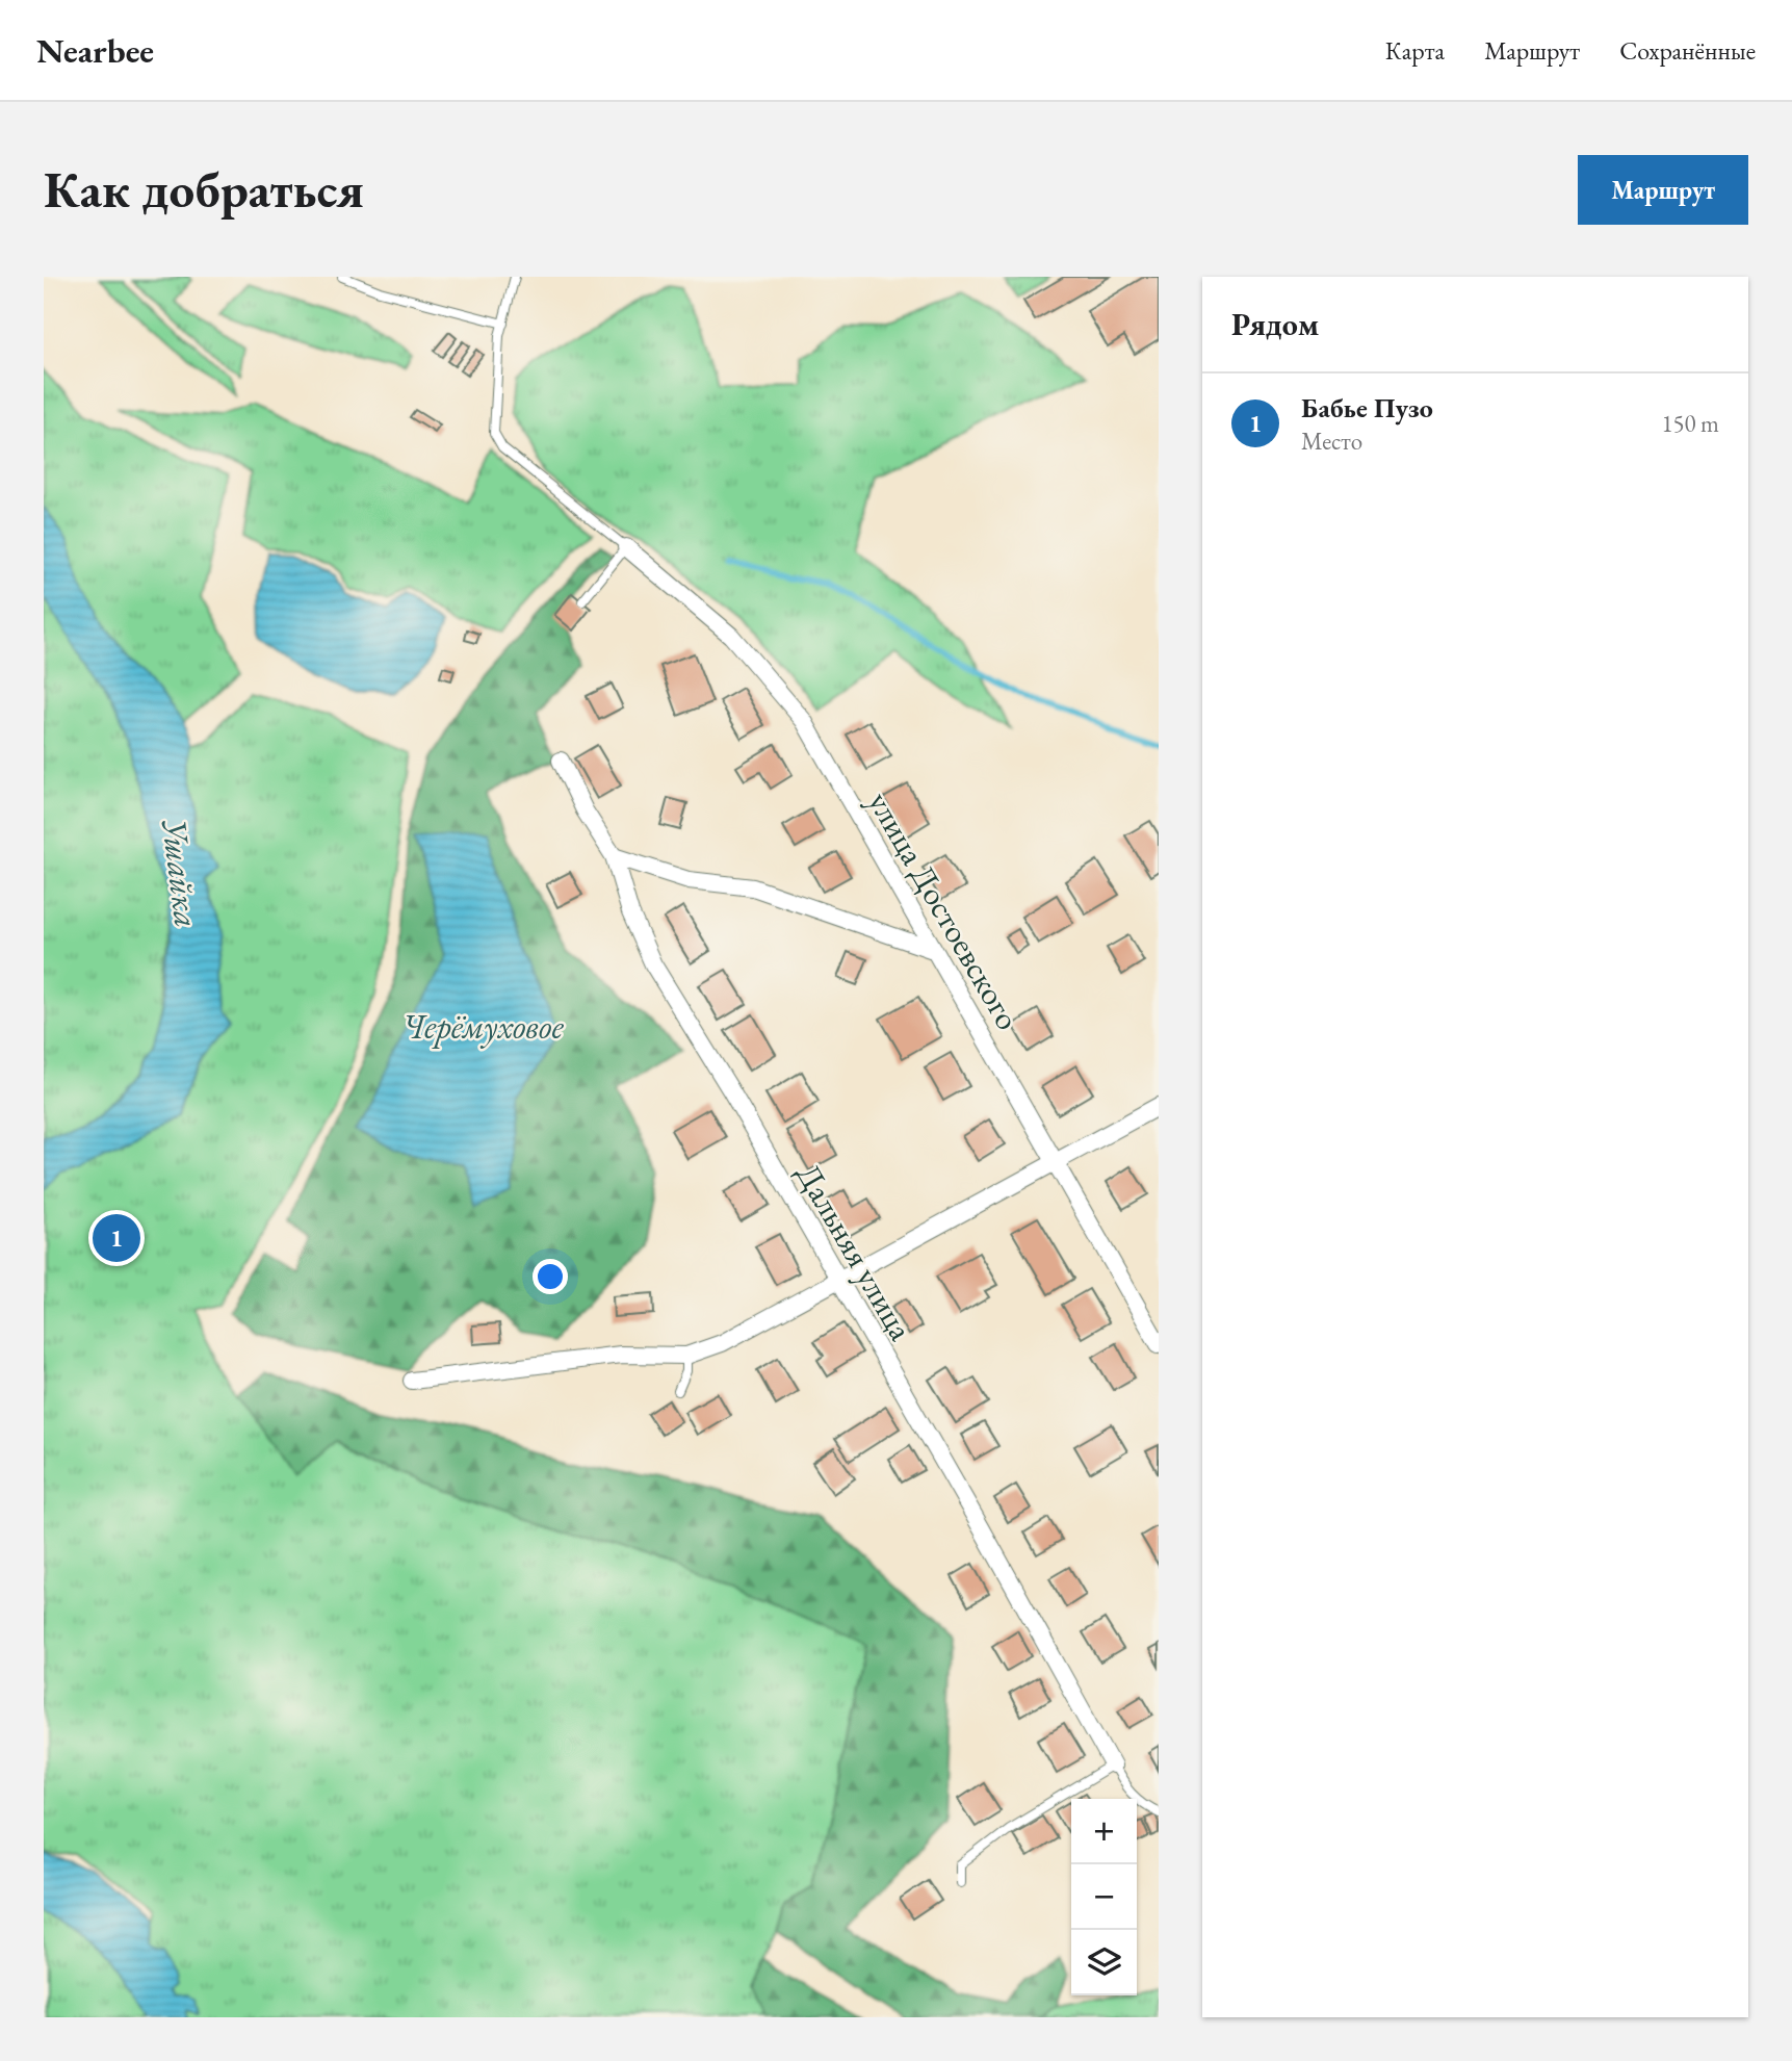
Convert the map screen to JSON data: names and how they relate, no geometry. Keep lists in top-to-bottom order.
{
  "streets": {
    "street": ["улица Достоевского", "Дальняя улица"]
  },
  "water": ["Ушайка", "Черёмуховое"],
  "page": {
    "header": "Nearbee",
    "nav": ["Карта", "Маршрут", "Сохранённые"],
    "buttons": "Маршрут",
    "title": "Как добраться",
    "heading": "Рядом",
    "list": [
      {
        "mark": "1",
        "name": "Бабье Пузо",
        "note": "Место",
        "value": "150 m"
      }
    ],
    "pins": "1",
    "map_buttons": ["+", "−"]
  }
}
